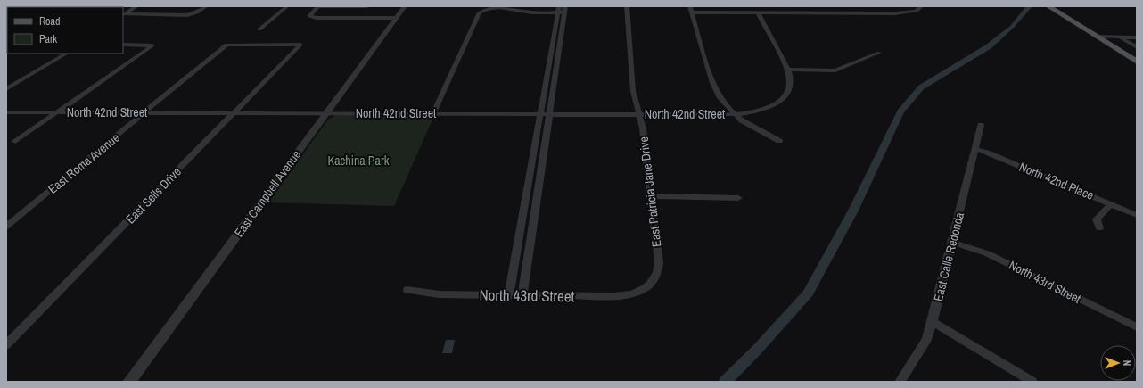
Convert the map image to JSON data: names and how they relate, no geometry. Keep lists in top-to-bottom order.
{
  "streets": {
    "street": [
      "North 42nd Street",
      "East Roma Avenue",
      "North 42nd Place",
      "East Patricia Jane Drive",
      "East Campbell Avenue",
      "East Sells Drive",
      "East Calle Redonda",
      "North 43rd Street"
    ]
  },
  "crossings": [
    ["North 42nd Street", "East Roma Avenue"],
    ["North 42nd Street", "East Patricia Jane Drive"],
    ["North 42nd Street", "East Campbell Avenue"],
    ["North 42nd Street", "East Sells Drive"],
    ["East Roma Avenue", "East Sells Drive"],
    ["North 42nd Place", "East Calle Redonda"],
    ["East Patricia Jane Drive", "North 43rd Street"],
    ["East Calle Redonda", "North 43rd Street"]
  ],
  "parks": ["Kachina Park"],
  "legend": ["Road", "Park"],
  "north": "right"
}
